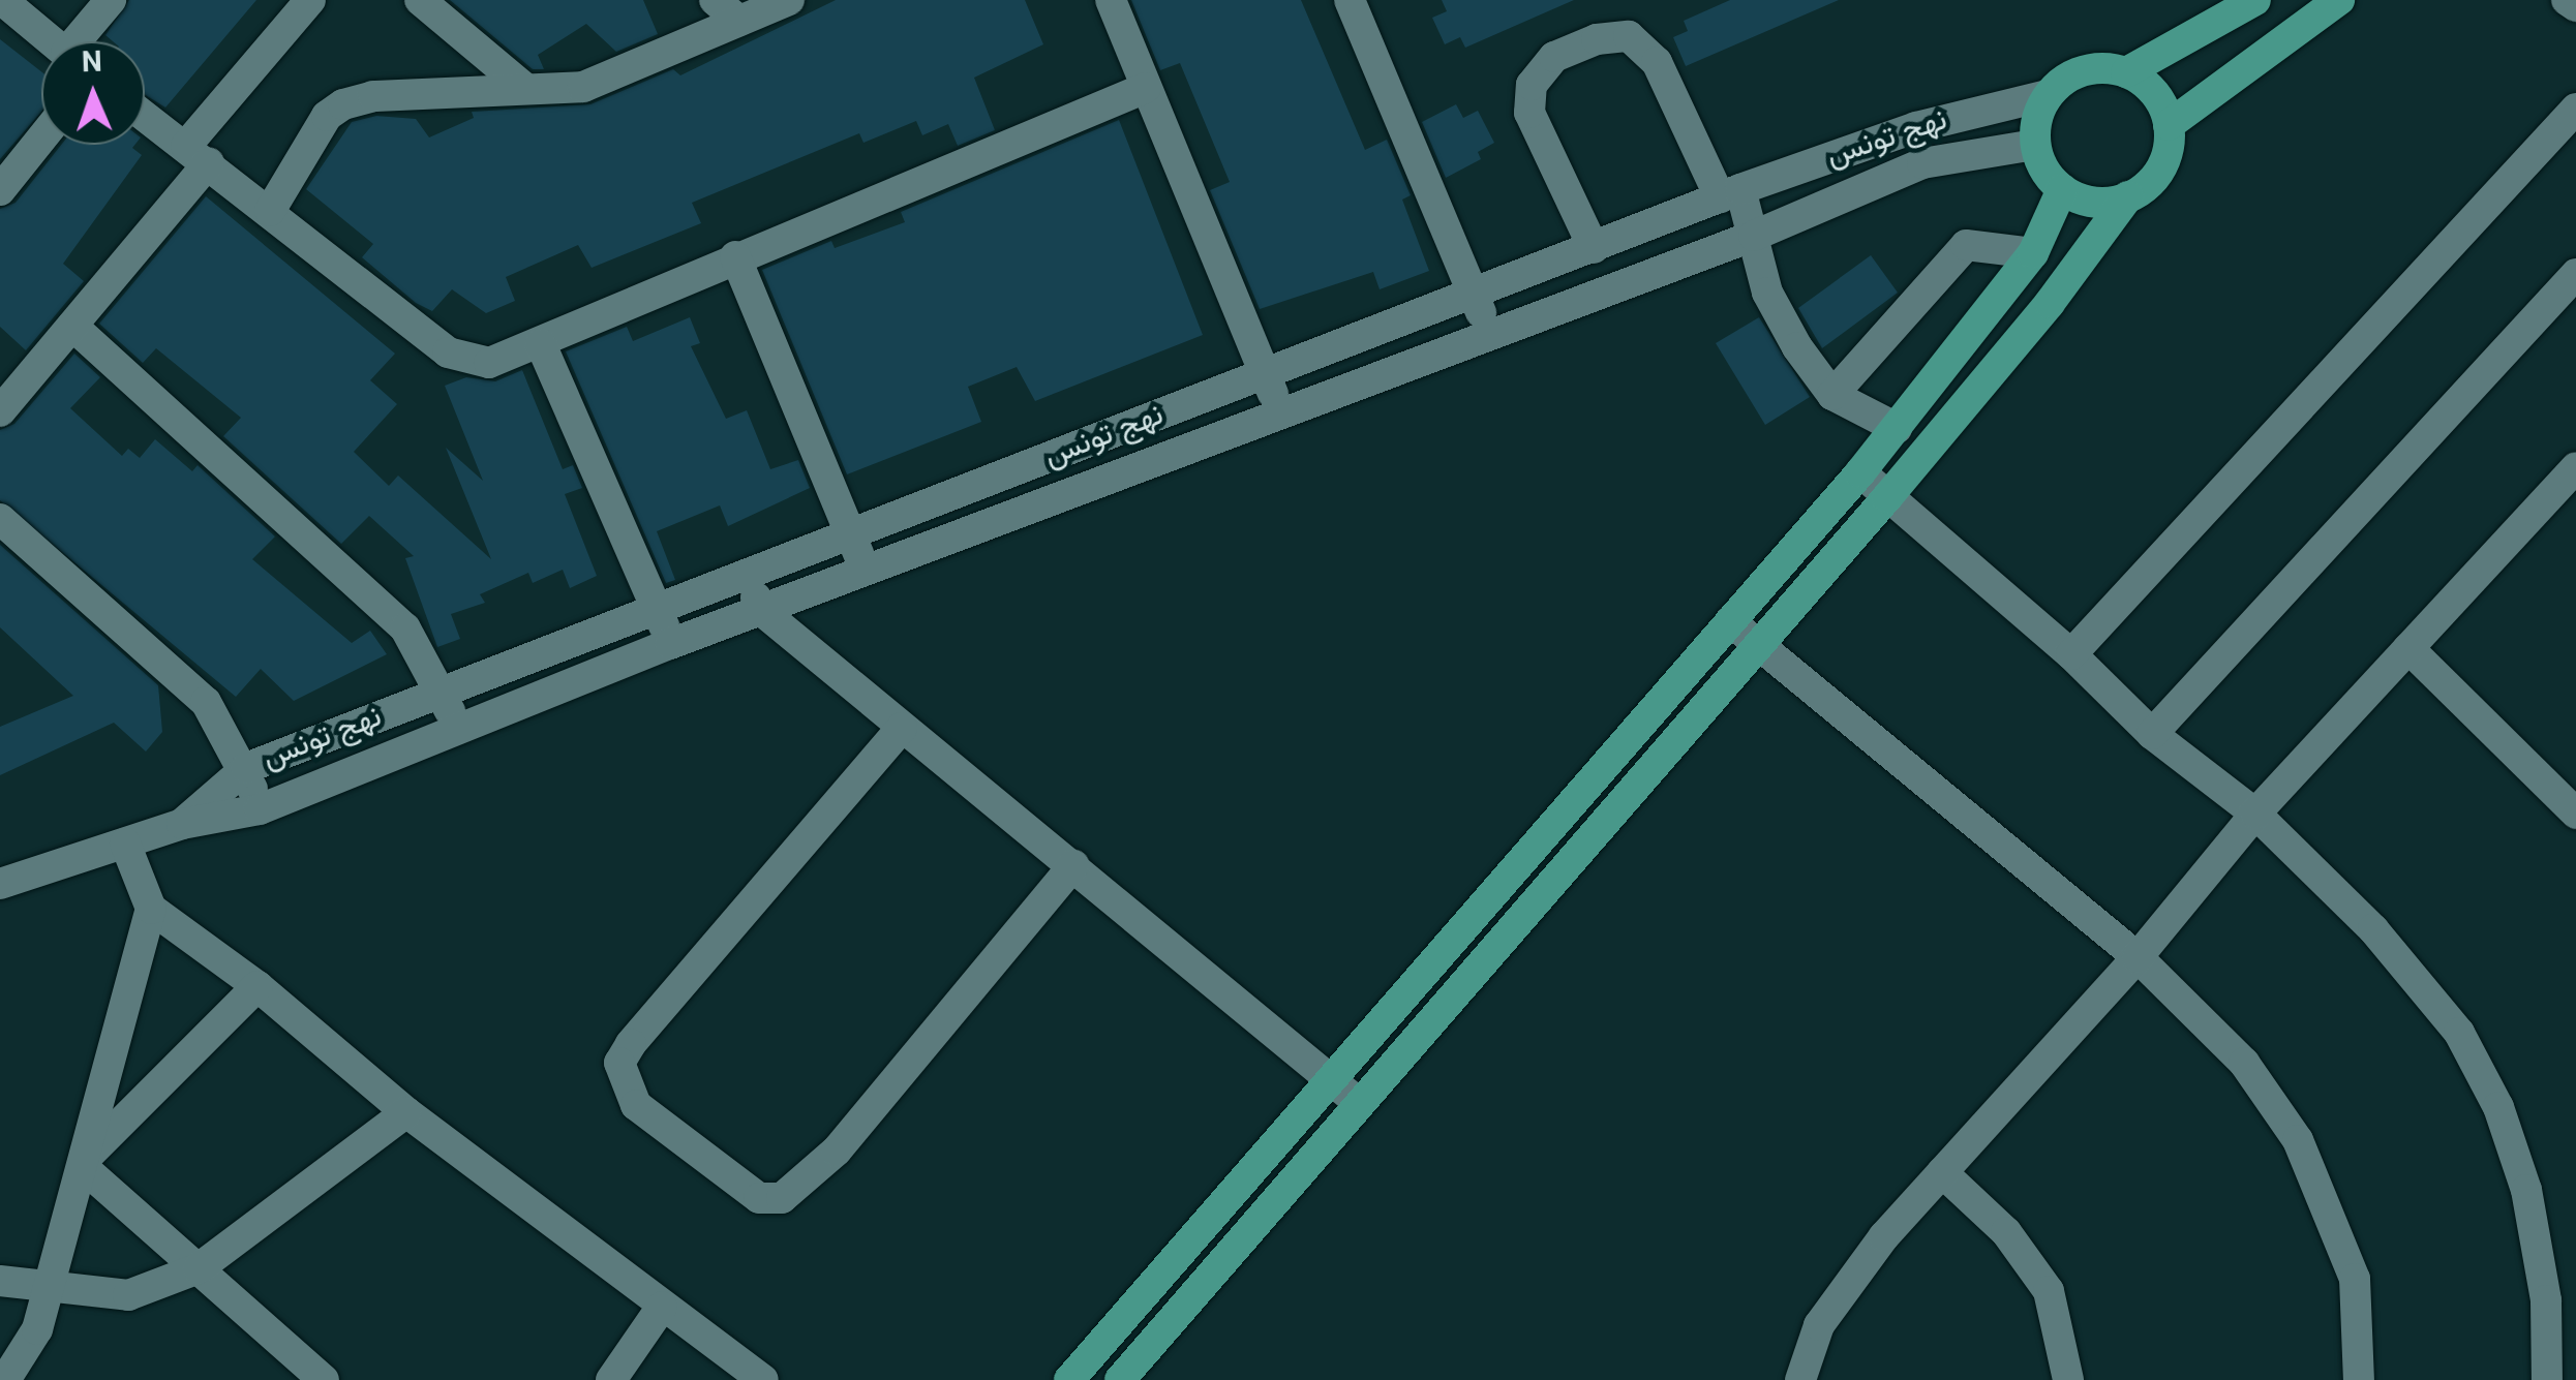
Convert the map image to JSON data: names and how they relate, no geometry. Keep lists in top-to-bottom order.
{
  "streets": {
    "street": ["نهج تونس"]
  },
  "north": "top"
}
